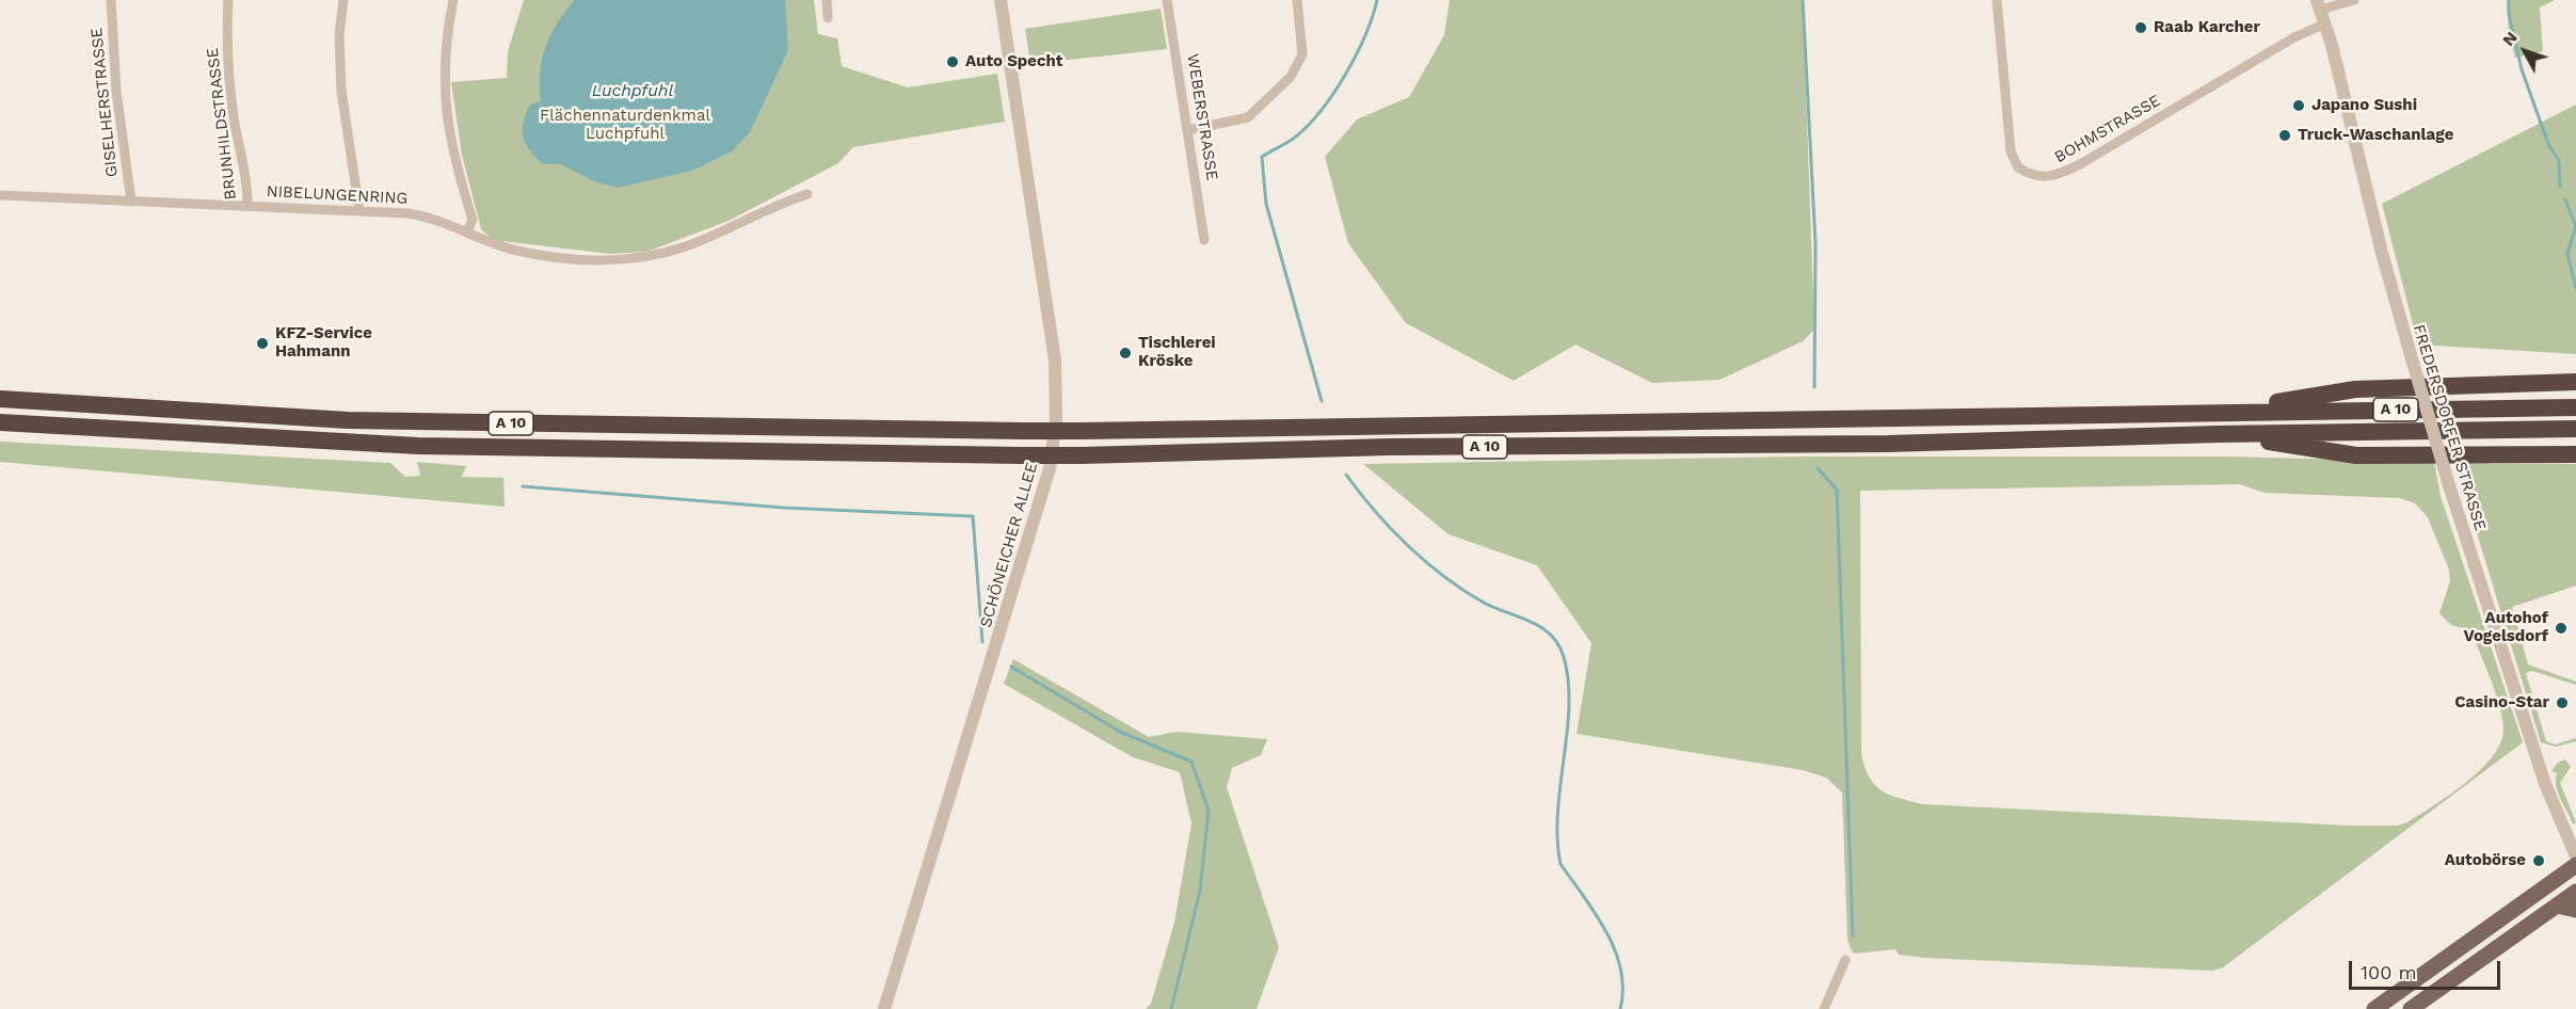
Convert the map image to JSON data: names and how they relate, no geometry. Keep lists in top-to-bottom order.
{
  "streets": {
    "highway": ["A 10"],
    "street": [
      "GISELHERSTRASSE",
      "WEBERSTRASSE",
      "BRUNHILDSTRASSE",
      "BOHMSTRASSE",
      "NIBELUNGENRING",
      "FREDERSDORFER STRASSE",
      "SCHÖNEICHER ALLEE"
    ]
  },
  "crossings": [
    ["GISELHERSTRASSE", "NIBELUNGENRING"],
    ["BRUNHILDSTRASSE", "NIBELUNGENRING"],
    ["BOHMSTRASSE", "FREDERSDORFER STRASSE"]
  ],
  "water": ["Luchpfuhl"],
  "parks": ["Flächennaturdenkmal Luchpfuhl"],
  "places": [
    "Raab Karcher",
    "Auto Specht",
    "Japano Sushi",
    "Truck-Waschanlage",
    "KFZ-Service Hahmann",
    "Tischlerei Kröske",
    "Autohof Vogelsdorf",
    "Casino-Star",
    "Autobörse"
  ],
  "scale_bar": "100 m",
  "north": "top left"
}
